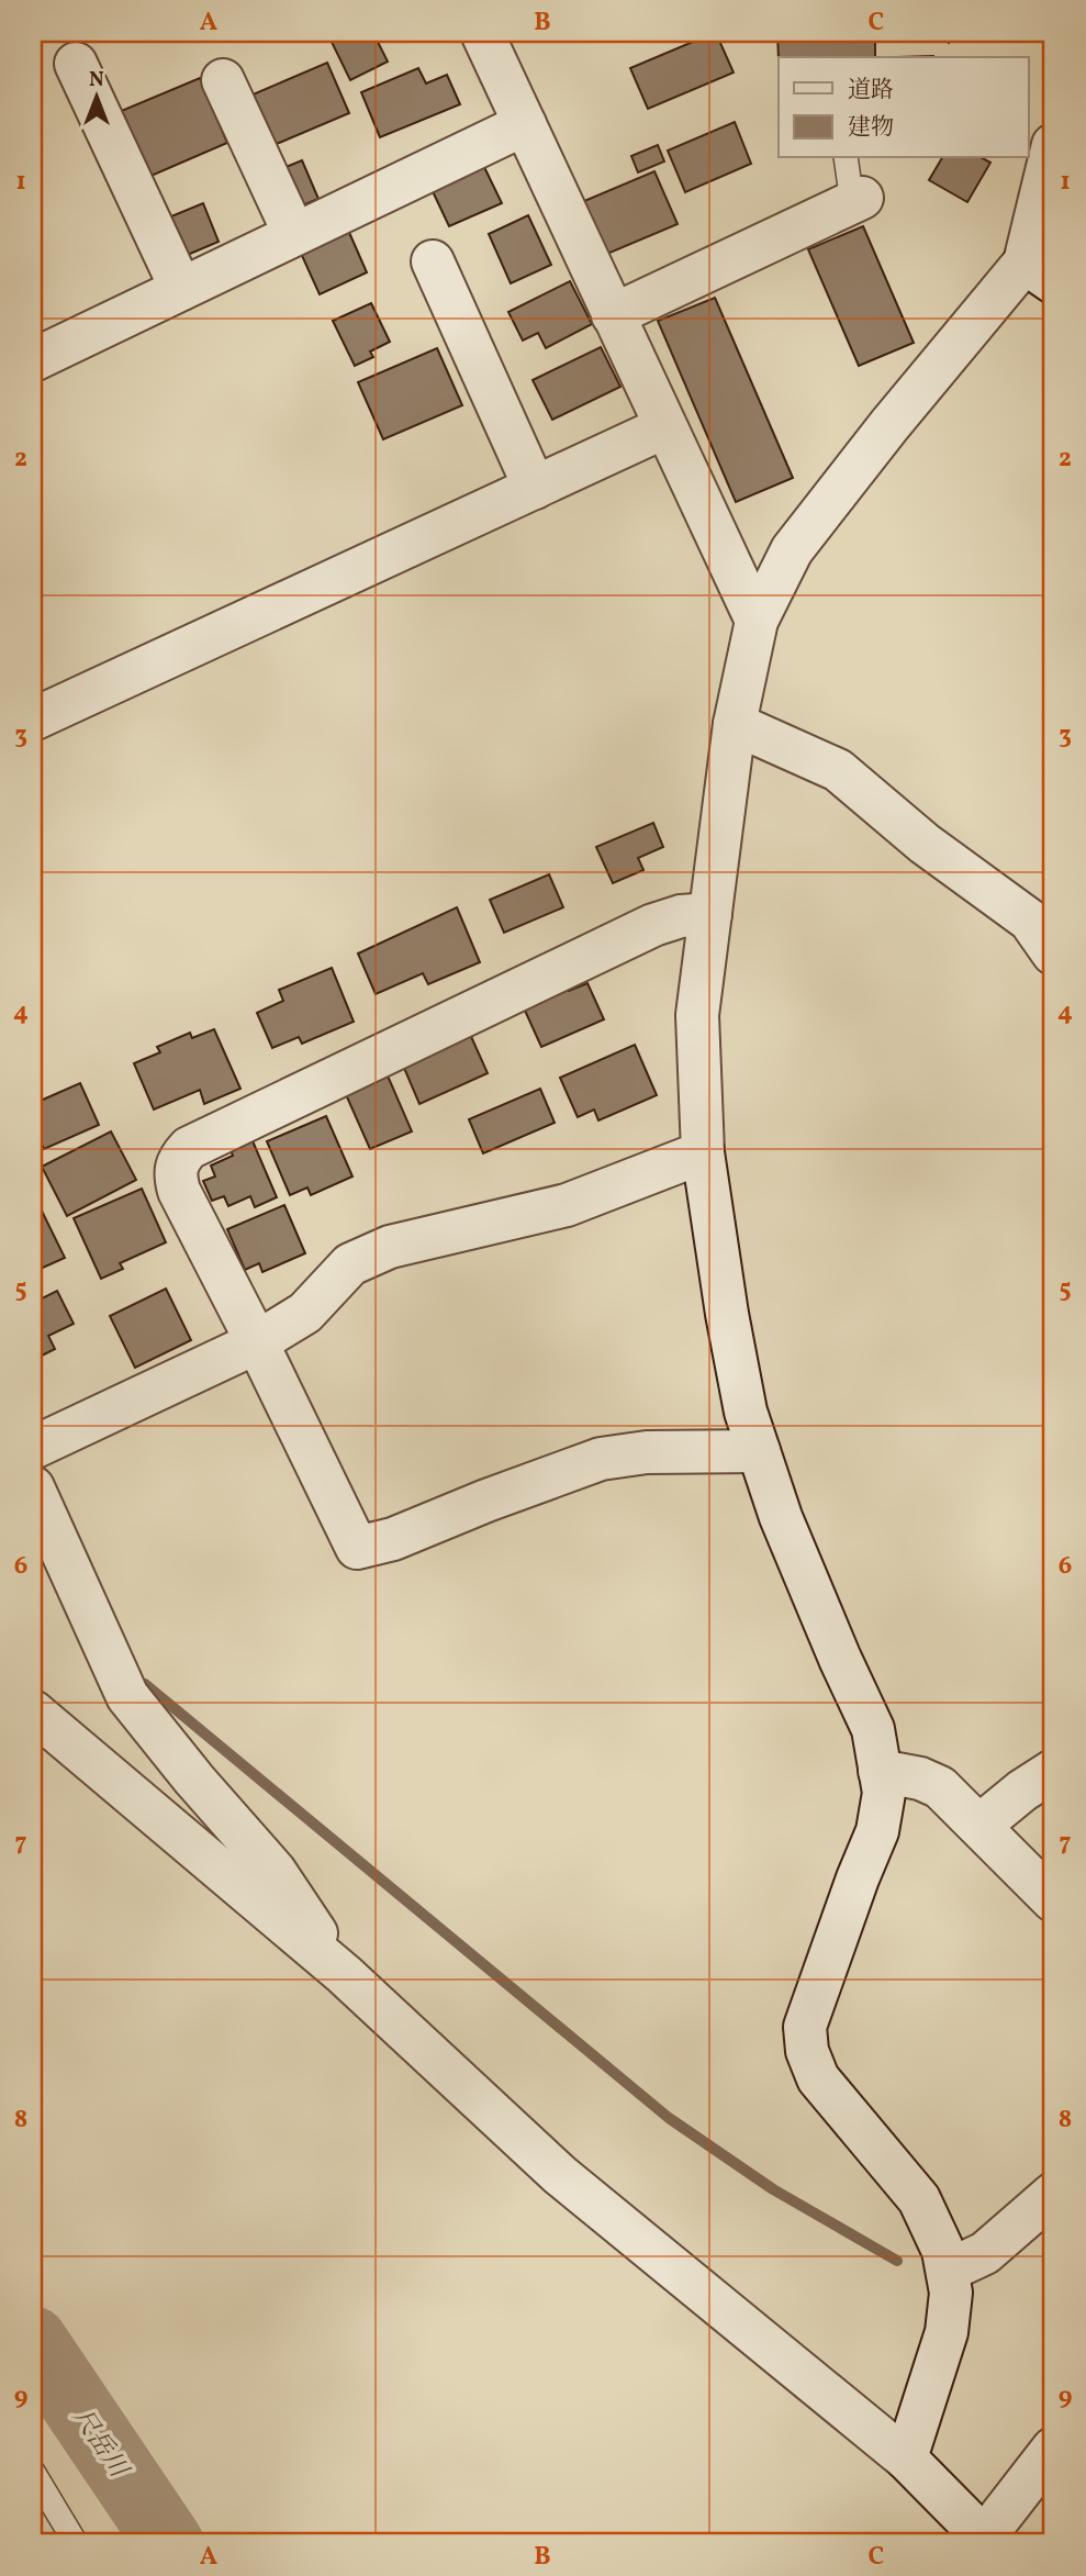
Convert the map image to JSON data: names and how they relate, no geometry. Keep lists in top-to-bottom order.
{
  "water": ["尺岳川"],
  "legend": ["道路", "建物"],
  "north": "top",
  "grid": {
    "columns": ["A", "B", "C"],
    "rows": [
      "1",
      "2",
      "3",
      "4",
      "5",
      "6",
      "7",
      "8",
      "9"
    ]
  }
}
